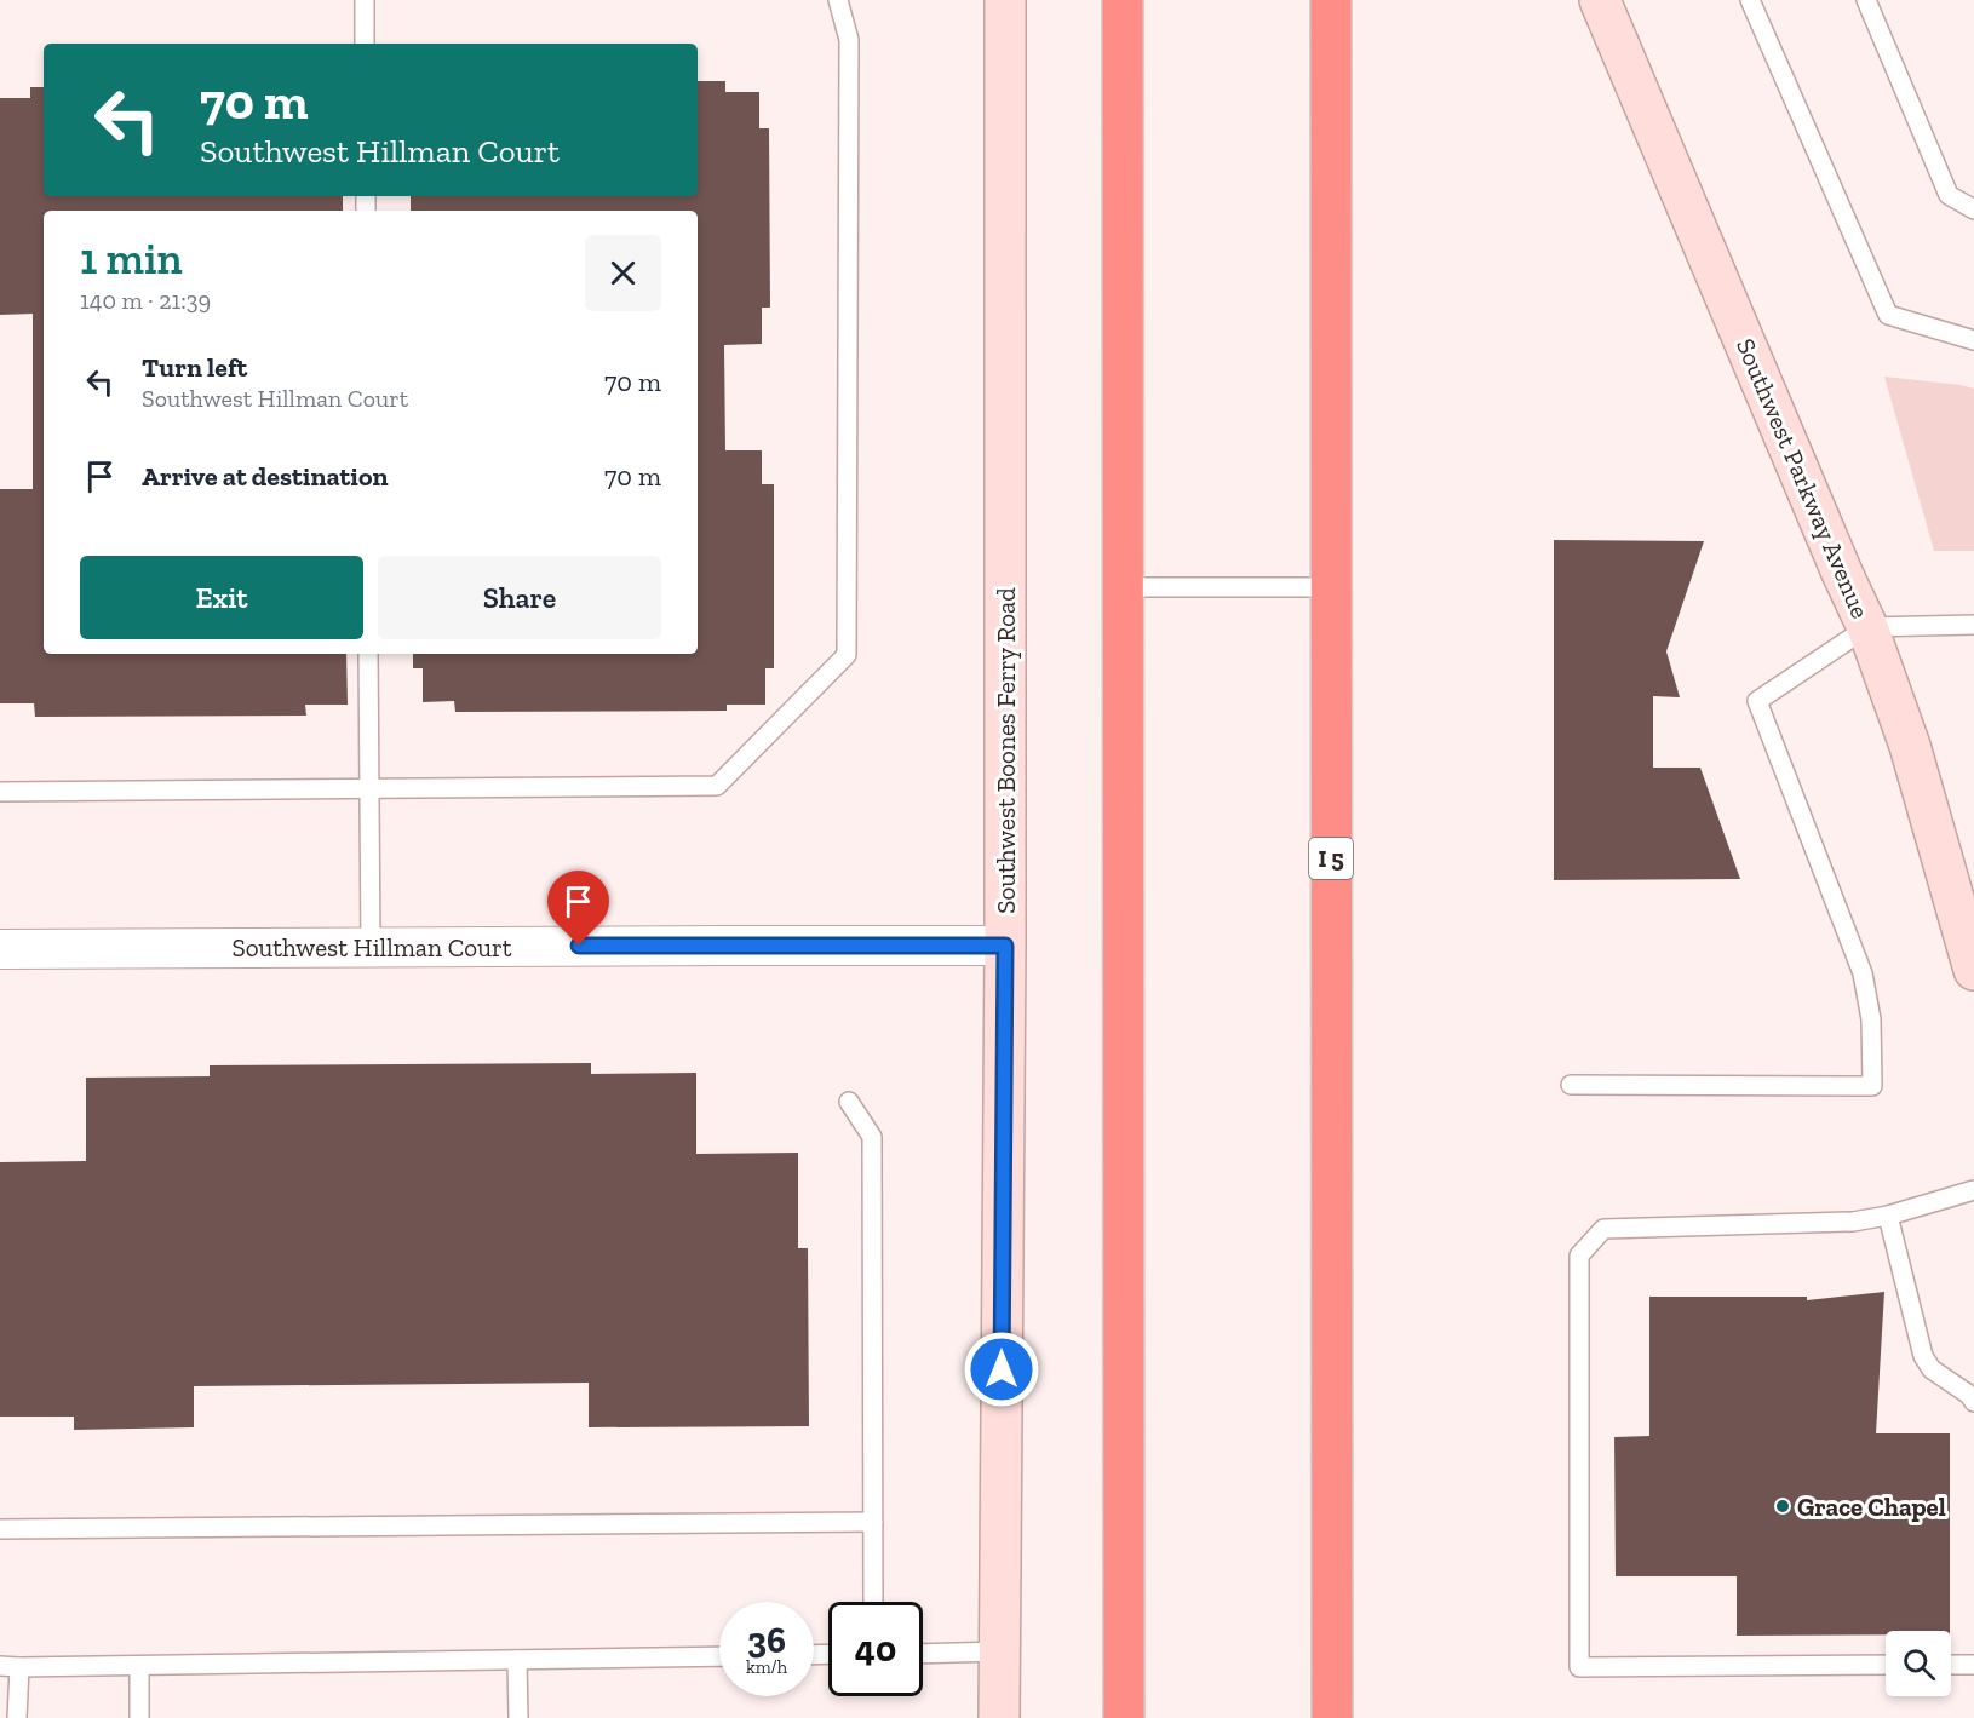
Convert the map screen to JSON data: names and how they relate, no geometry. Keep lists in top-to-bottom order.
{
  "streets": {
    "highway": ["I 5"],
    "street": ["Southwest Parkway Avenue", "Southwest Boones Ferry Road", "Southwest Hillman Court"]
  },
  "crossings": [
    ["Southwest Boones Ferry Road", "Southwest Hillman Court"]
  ],
  "places": ["Grace Chapel"],
  "page": {
    "turn": ["70 m", "Southwest Hillman Court"],
    "heading": ["1 min", "140 m · 21:39"],
    "list": [
      {
        "name": "Turn left",
        "note": "Southwest Hillman Court",
        "value": "70 m"
      },
      {
        "name": "Arrive at destination",
        "value": "70 m"
      }
    ],
    "buttons": ["Exit", "Share"],
    "speed": "36 km/h",
    "limit": "40"
  }
}
